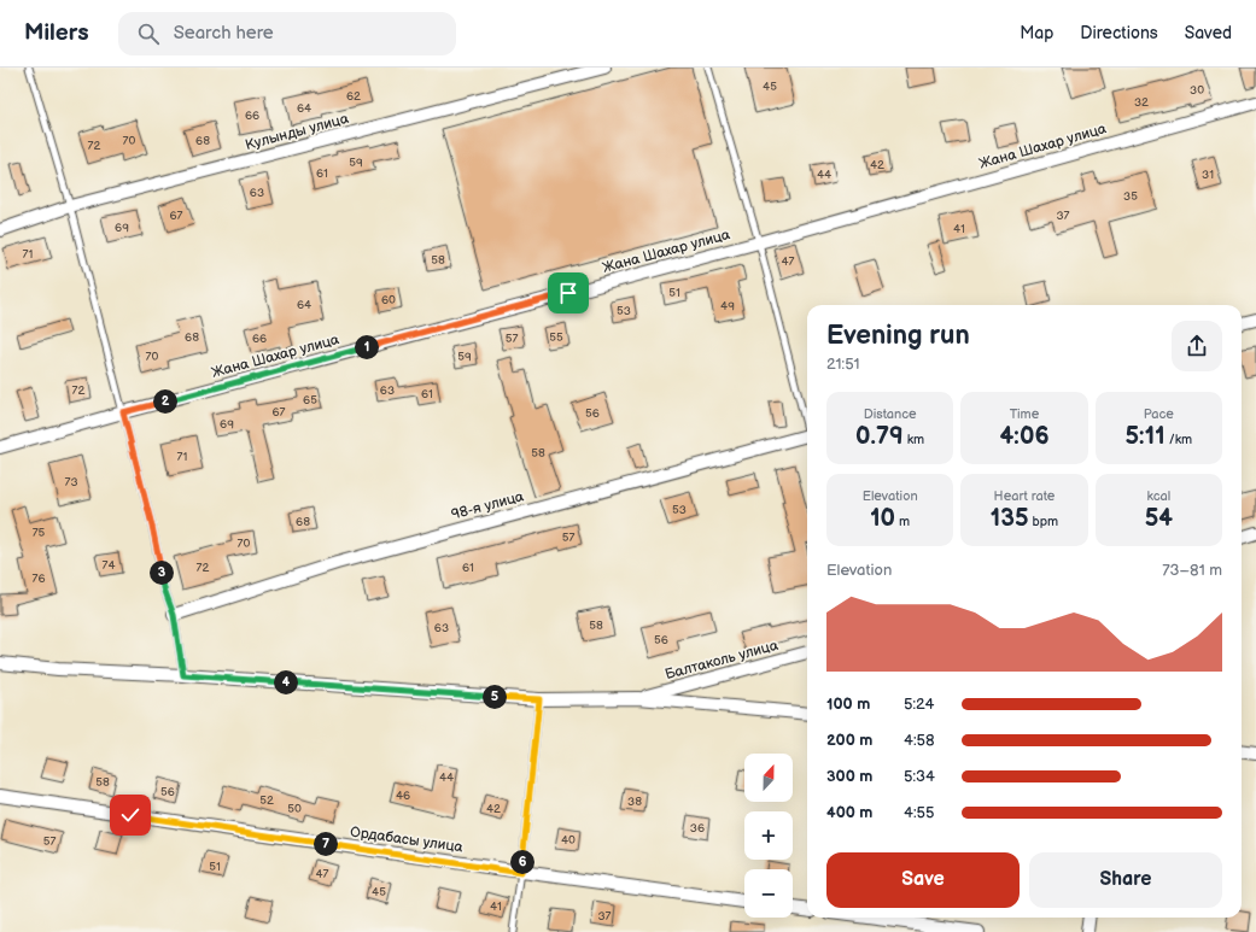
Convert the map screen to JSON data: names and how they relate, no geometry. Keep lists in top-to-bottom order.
{
  "streets": {
    "street": [
      "Кулынды улица",
      "Жана Шахар улица",
      "98-я улица",
      "Балтаколь улица",
      "Ордабасы улица"
    ]
  },
  "house_numbers": [
    "45",
    "30",
    "62",
    "32",
    "64",
    "66",
    "70",
    "68",
    "72",
    "59",
    "42",
    "61",
    "44",
    "31",
    "63",
    "35",
    "67",
    "37",
    "69",
    "41",
    "71",
    "58",
    "47",
    "51",
    "60",
    "64",
    "49",
    "53",
    "68",
    "55",
    "66",
    "57",
    "70",
    "59",
    "72",
    "63",
    "61",
    "65",
    "67",
    "56",
    "69",
    "58",
    "71",
    "73",
    "53",
    "68",
    "75",
    "57",
    "70",
    "74",
    "72",
    "61",
    "76",
    "58",
    "63",
    "56",
    "44",
    "58",
    "56",
    "46",
    "52",
    "38",
    "50",
    "42",
    "36",
    "40",
    "57",
    "51",
    "47",
    "45",
    "41",
    "37"
  ],
  "north": "top",
  "page": {
    "header": "Milers",
    "search": "Search here",
    "nav": ["Map", "Directions", "Saved"],
    "heading": ["Evening run", "21:51"],
    "pins": [
      "1",
      "2",
      "3",
      "4",
      "5",
      "7",
      "6"
    ],
    "stats": [
      ["Distance", "0.79 km"],
      ["Time", "4:06"],
      ["Pace", "5:11 /km"],
      ["Elevation", "10 m"],
      ["Heart rate", "135 bpm"],
      ["kcal", "54"]
    ],
    "chart": ["Elevation", "73–81 m"],
    "list": [
      {
        "name": "100 m",
        "note": "5:24"
      },
      {
        "name": "200 m",
        "note": "4:58"
      },
      {
        "name": "300 m",
        "note": "5:34"
      },
      {
        "name": "400 m",
        "note": "4:55"
      }
    ],
    "map_buttons": ["+", "−"],
    "buttons": ["Save", "Share"]
  }
}
